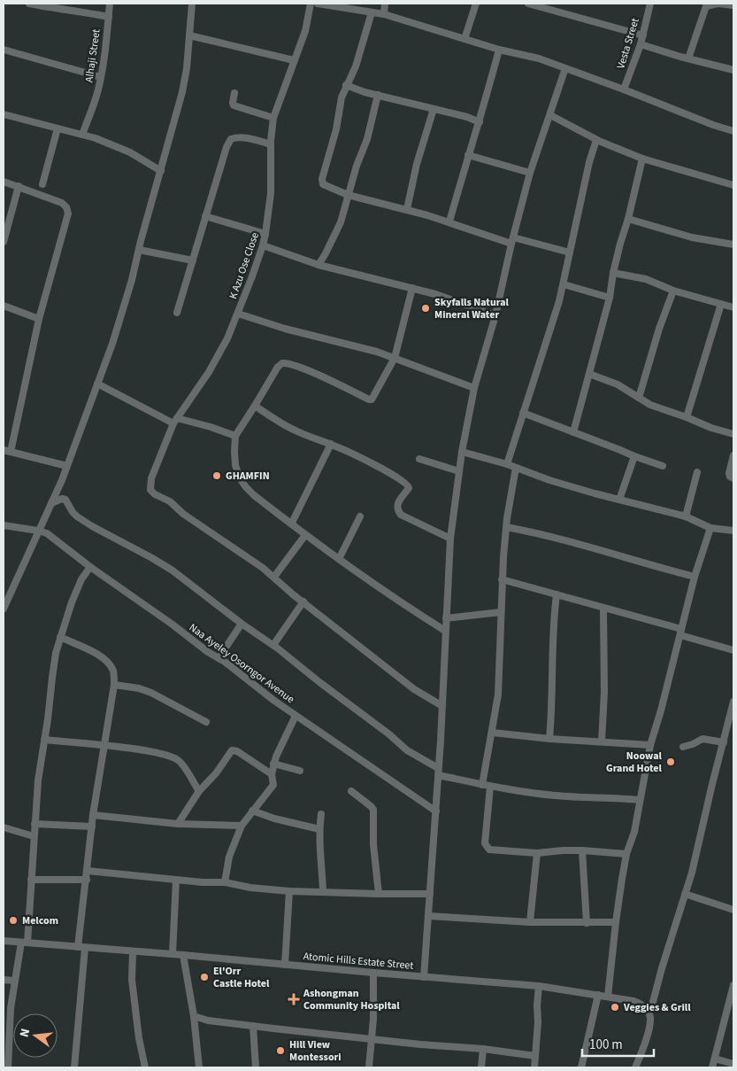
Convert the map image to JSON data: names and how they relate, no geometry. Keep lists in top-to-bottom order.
{
  "streets": {
    "street": [
      "Vesta Street",
      "Alhaji Street",
      "K Azu Ose Close",
      "Naa Ayeley Osorngor Avenue",
      "Atomic Hills Estate Street"
    ]
  },
  "places": {
    "other": [
      "Skyfalls Natural Mineral Water",
      "GHAMFIN",
      "Noowal Grand Hotel",
      "Melcom",
      "El'Orr Castle Hotel",
      "Veggies & Grill",
      "Hill View Montessori"
    ],
    "health": ["Ashongman Community Hospital"]
  },
  "scale_bar": "100 m",
  "north": "left"
}
